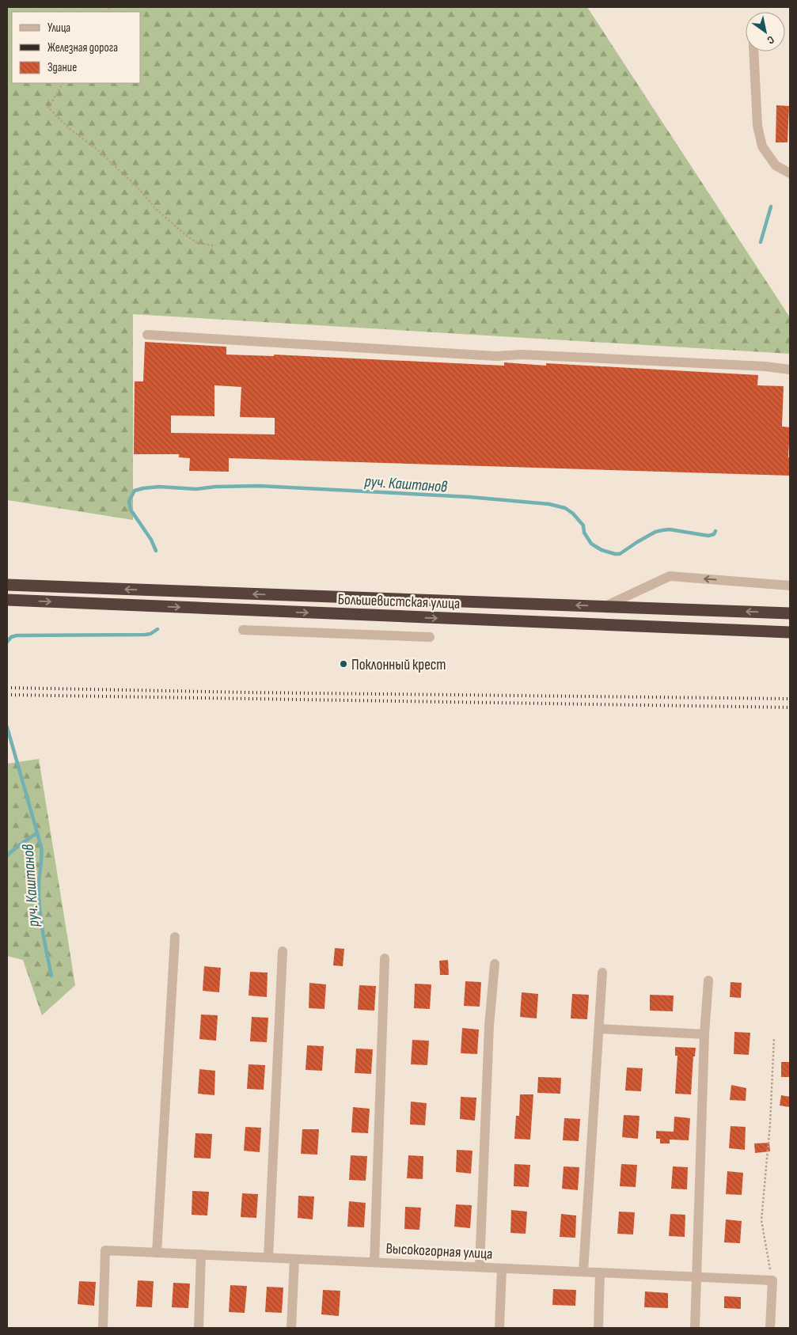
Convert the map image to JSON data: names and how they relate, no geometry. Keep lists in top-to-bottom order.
{
  "streets": {
    "highway": ["Большевистская улица"],
    "street": ["Высокогорная улица"]
  },
  "water": ["руч. Каштанов"],
  "places": ["Поклонный крест"],
  "legend": ["Улица", "Железная дорога", "Здание"],
  "north": "bottom right"
}
